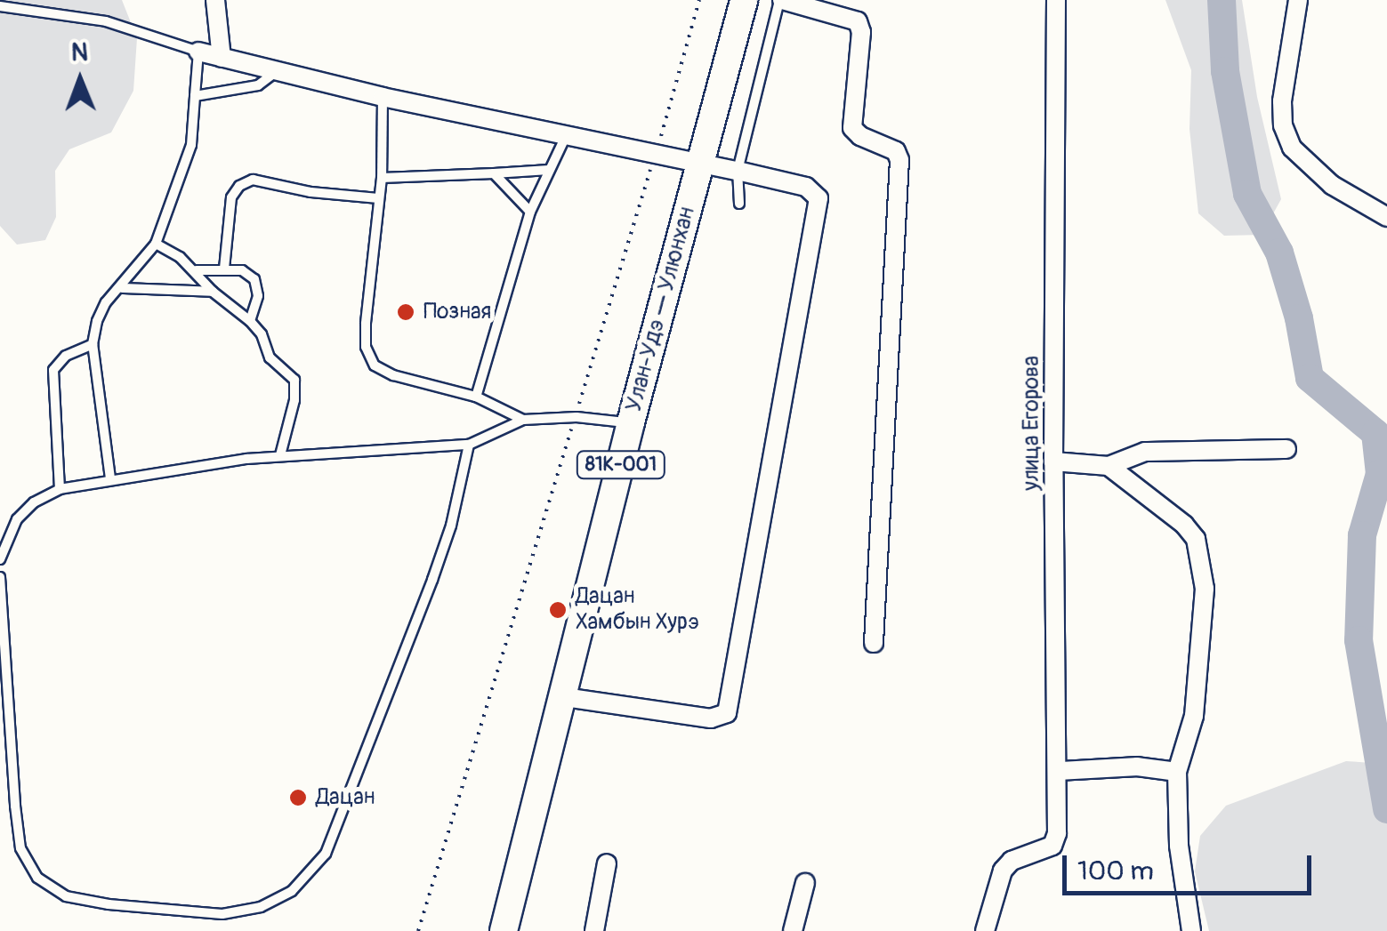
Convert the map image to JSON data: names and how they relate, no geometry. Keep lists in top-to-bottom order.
{
  "streets": {
    "main road": ["Улан-Удэ — Улюнхан", "81К-001"],
    "street": ["улица Егорова"]
  },
  "places": ["Позная", "Дацан Хамбын Хурэ", "Дацан"],
  "scale_bar": "100 m",
  "north": "top"
}
